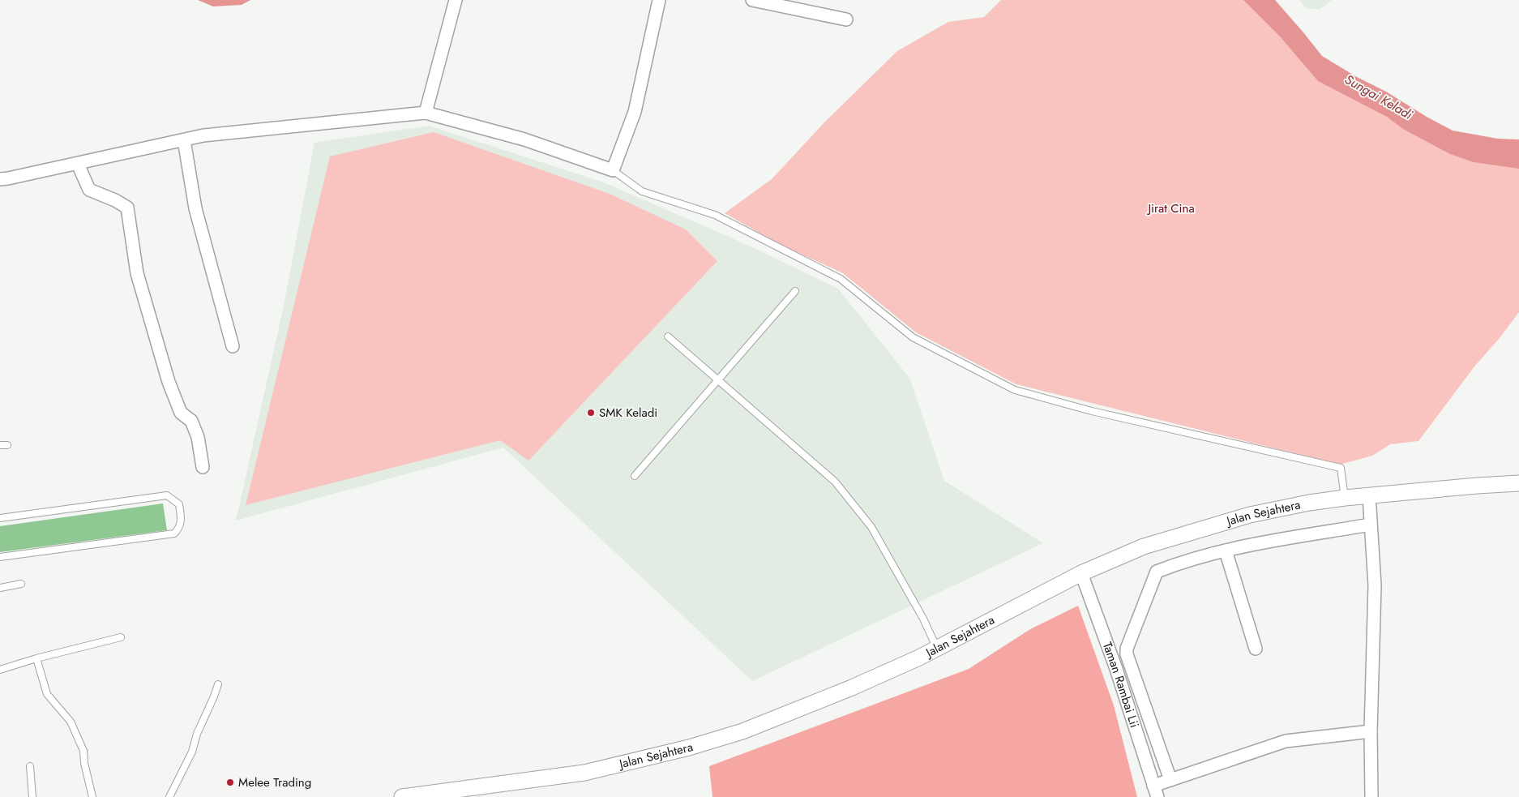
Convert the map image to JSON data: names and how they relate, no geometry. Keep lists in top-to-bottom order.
{
  "streets": {
    "street": ["Jalan Sejahtera", "Taman Rambai Lii"]
  },
  "crossings": [
    ["Jalan Sejahtera", "Taman Rambai Lii"]
  ],
  "water": ["Sungai Keladi"],
  "parks": ["Jirat Cina"],
  "places": ["SMK Keladi", "Melee Trading"]
}
